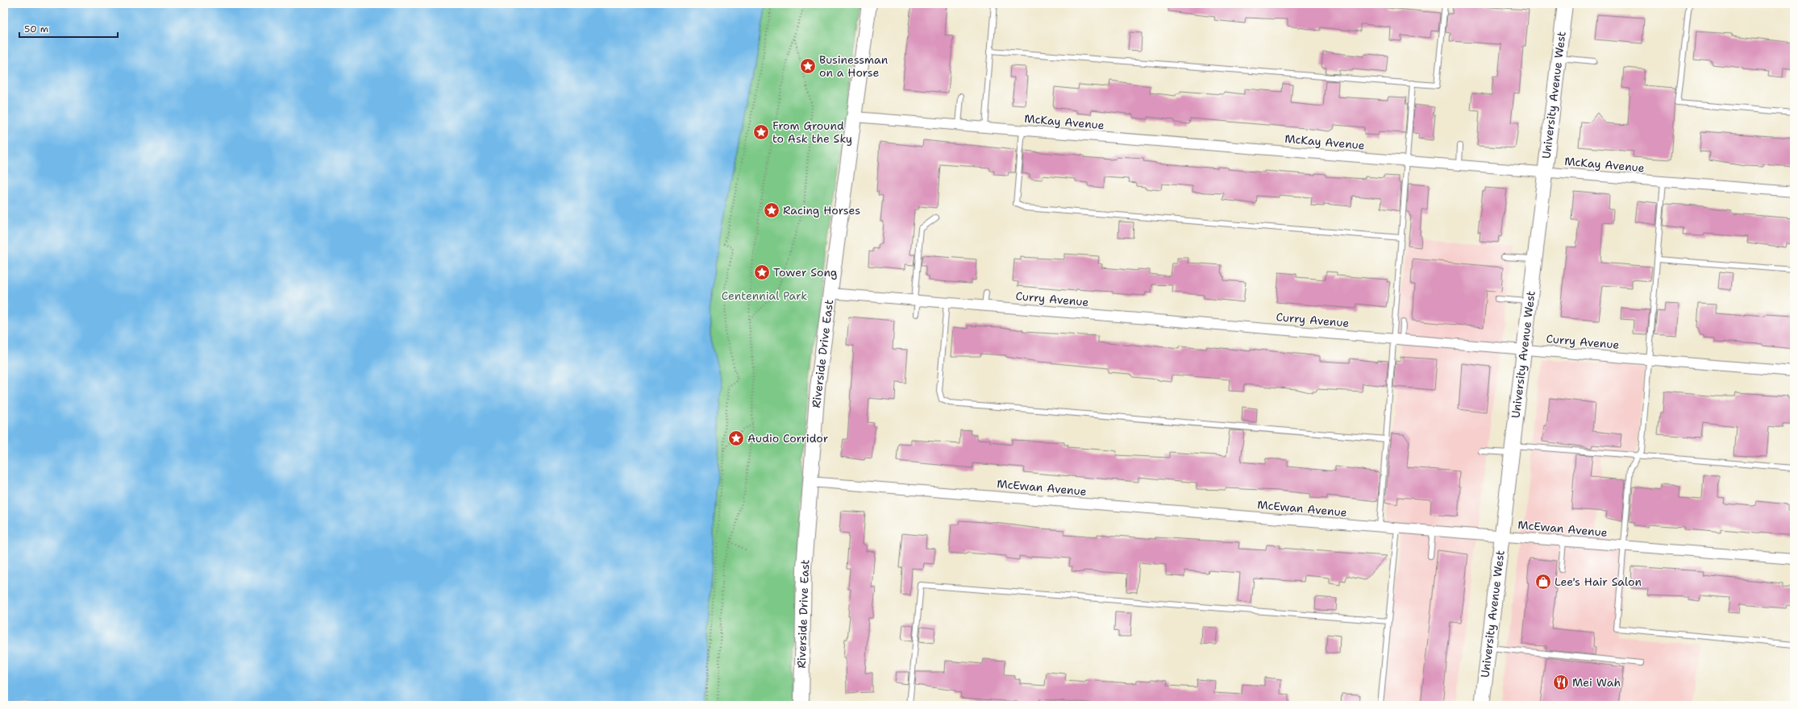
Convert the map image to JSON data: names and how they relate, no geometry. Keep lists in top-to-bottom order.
{
  "streets": {
    "main road": ["University Avenue West", "Riverside Drive East"],
    "street": ["McKay Avenue", "Curry Avenue", "McEwan Avenue"]
  },
  "crossings": [
    ["University Avenue West", "McKay Avenue"],
    ["University Avenue West", "Curry Avenue"],
    ["University Avenue West", "McEwan Avenue"],
    ["McKay Avenue", "Riverside Drive East"],
    ["Curry Avenue", "Riverside Drive East"],
    ["Riverside Drive East", "McEwan Avenue"]
  ],
  "parks": ["Centennial Park"],
  "places": {
    "place": [
      "Businessman on a Horse",
      "From Ground to Ask the Sky",
      "Racing Horses",
      "Tower Song",
      "Audio Corridor"
    ],
    "shop": ["Lee's Hair Salon"],
    "restaurant": ["Mei Wah"]
  },
  "scale_bar": "50 m"
}
